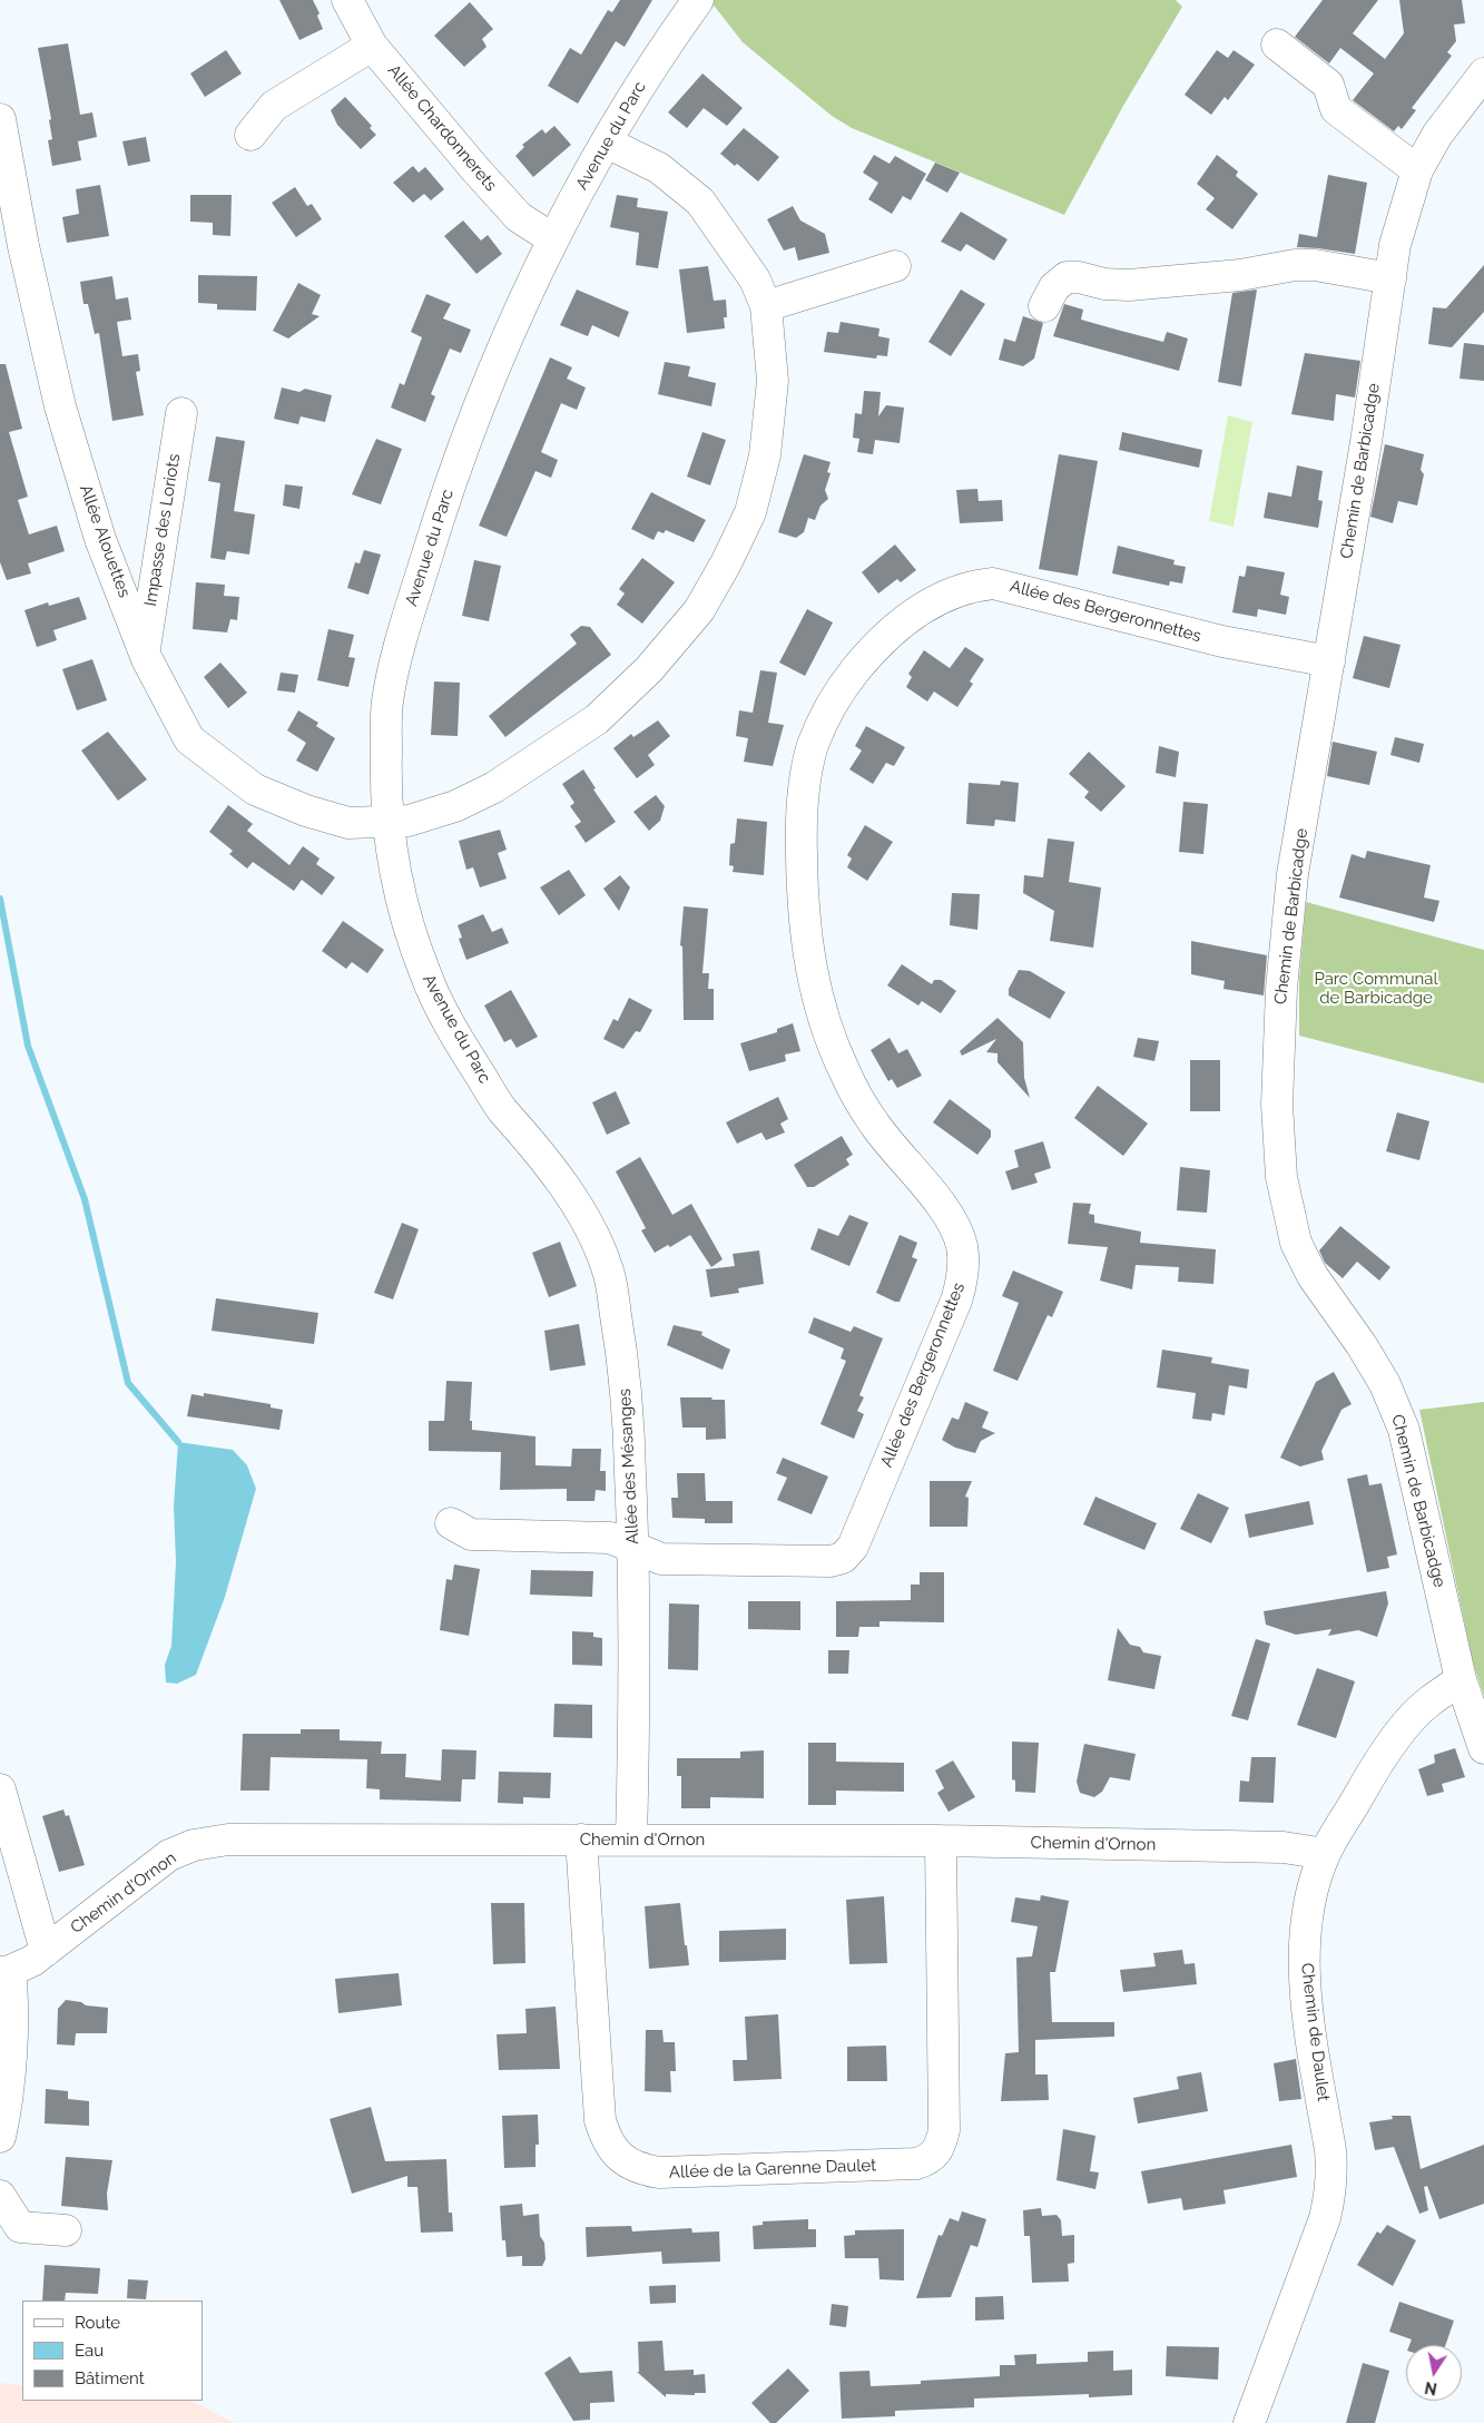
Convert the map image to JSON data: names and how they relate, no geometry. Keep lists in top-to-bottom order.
{
  "streets": {
    "street": [
      "Allée Chardonnerets",
      "Avenue du Parc",
      "Chemin de Barbicadge",
      "Impasse des Loriots",
      "Allée Alouettes",
      "Allée des Bergeronnettes",
      "Allée des Mésanges",
      "Chemin d'Ornon",
      "Chemin de Daulet",
      "Allée de la Garenne Daulet"
    ]
  },
  "crossings": [
    ["Allée Chardonnerets", "Avenue du Parc"],
    ["Avenue du Parc", "Allée Alouettes"],
    ["Avenue du Parc", "Allée des Mésanges"],
    ["Chemin de Barbicadge", "Allée des Bergeronnettes"],
    ["Chemin de Barbicadge", "Chemin de Daulet"],
    ["Impasse des Loriots", "Allée Alouettes"],
    ["Allée des Bergeronnettes", "Allée des Mésanges"],
    ["Allée des Mésanges", "Chemin d'Ornon"],
    ["Chemin d'Ornon", "Chemin de Daulet"],
    ["Chemin d'Ornon", "Allée de la Garenne Daulet"]
  ],
  "parks": ["Parc Communal de Barbicadge"],
  "legend": ["Route", "Eau", "Bâtiment"],
  "north": "bottom"
}
